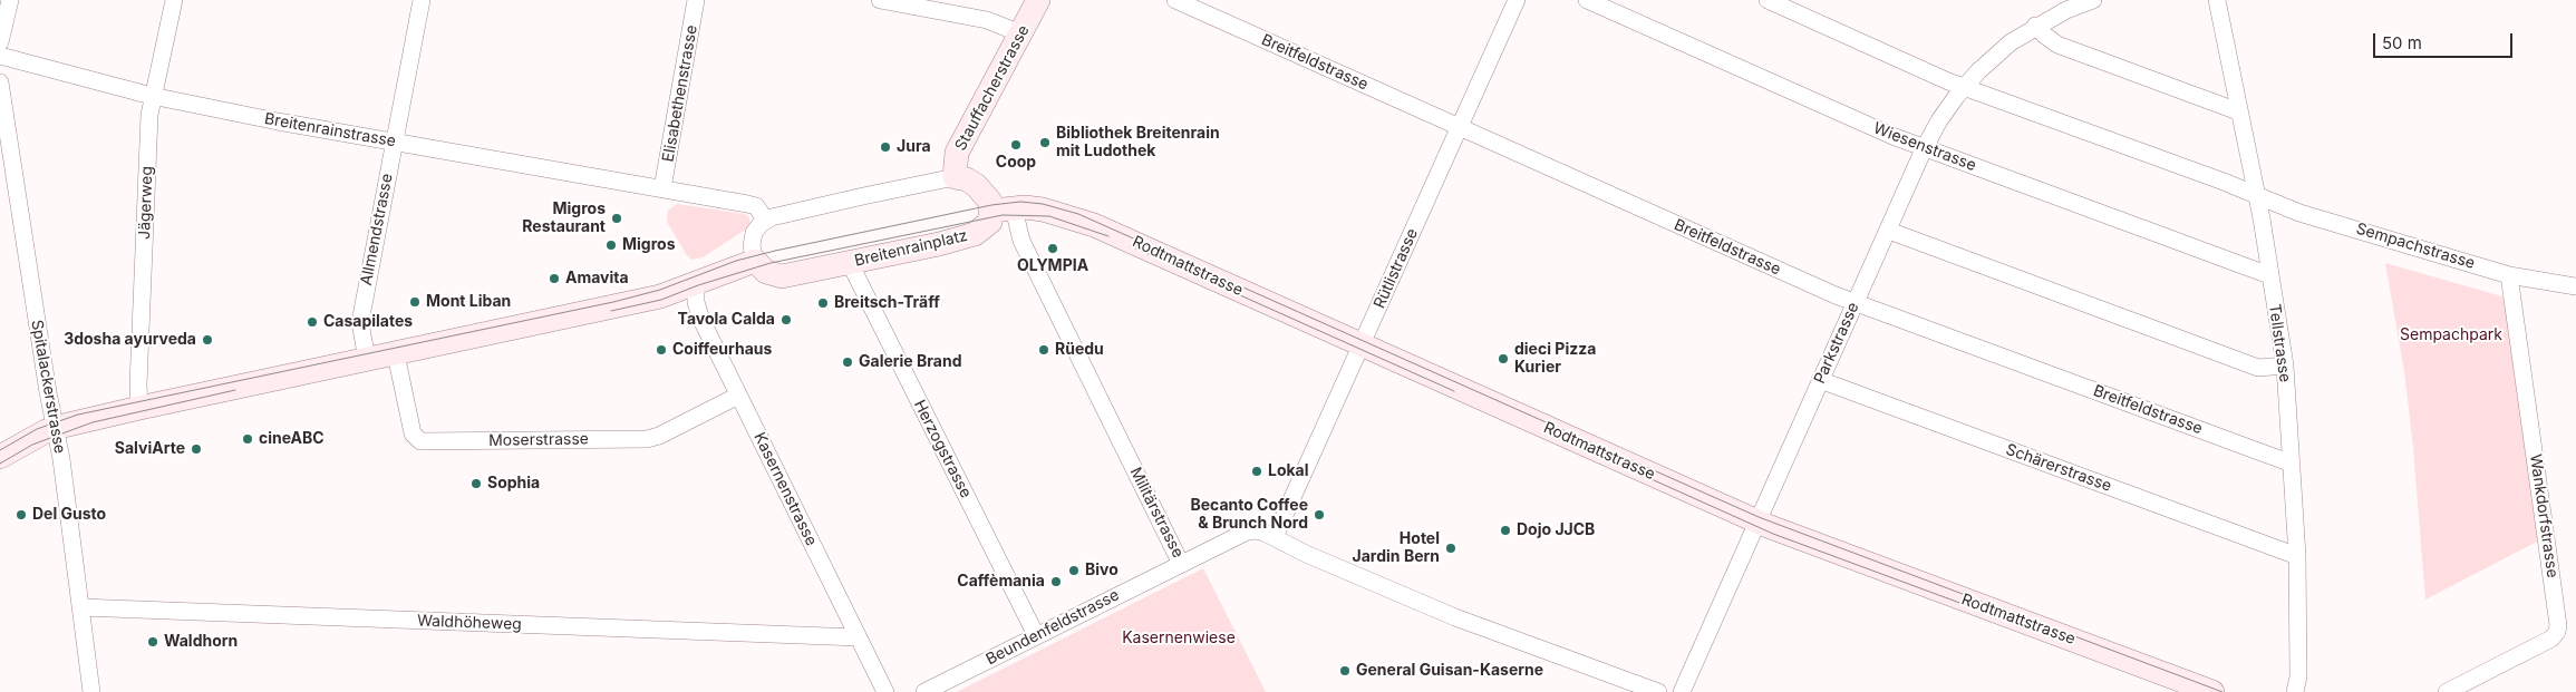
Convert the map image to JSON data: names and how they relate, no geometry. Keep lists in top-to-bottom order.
{
  "streets": {
    "street": [
      "Breitfeldstrasse",
      "Stauffacherstrasse",
      "Elisabethenstrasse",
      "Breitenrainstrasse",
      "Wiesenstrasse",
      "Jägerweg",
      "Allmendstrasse",
      "Sempachstrasse",
      "Breitenrainplatz",
      "Rodtmattstrasse",
      "Rütlistrasse",
      "Parkstrasse",
      "Tellstrasse",
      "Spitalackerstrasse",
      "Moserstrasse",
      "Herzogstrasse",
      "Schärerstrasse",
      "Kasernenstrasse",
      "Militärstrasse",
      "Wankdorfstrasse",
      "Waldhöheweg",
      "Beundenfeldstrasse"
    ]
  },
  "crossings": [
    ["Breitfeldstrasse", "Rütlistrasse"],
    ["Breitfeldstrasse", "Parkstrasse"],
    ["Breitfeldstrasse", "Tellstrasse"],
    ["Elisabethenstrasse", "Breitenrainstrasse"],
    ["Breitenrainstrasse", "Jägerweg"],
    ["Breitenrainstrasse", "Allmendstrasse"],
    ["Wiesenstrasse", "Parkstrasse"],
    ["Wiesenstrasse", "Tellstrasse"],
    ["Sempachstrasse", "Tellstrasse"],
    ["Sempachstrasse", "Wankdorfstrasse"],
    ["Breitenrainplatz", "Rodtmattstrasse"],
    ["Breitenrainplatz", "Herzogstrasse"],
    ["Breitenrainplatz", "Militärstrasse"],
    ["Rodtmattstrasse", "Rütlistrasse"],
    ["Rodtmattstrasse", "Parkstrasse"],
    ["Rodtmattstrasse", "Militärstrasse"],
    ["Rütlistrasse", "Militärstrasse"],
    ["Parkstrasse", "Schärerstrasse"],
    ["Tellstrasse", "Schärerstrasse"],
    ["Spitalackerstrasse", "Waldhöheweg"],
    ["Moserstrasse", "Kasernenstrasse"],
    ["Herzogstrasse", "Beundenfeldstrasse"],
    ["Kasernenstrasse", "Waldhöheweg"],
    ["Militärstrasse", "Beundenfeldstrasse"]
  ],
  "parks": ["Sempachpark", "Kasernenwiese"],
  "places": [
    "Bibliothek Breitenrain mit Ludothek",
    "Coop",
    "Jura",
    "Migros Restaurant",
    "Migros",
    "OLYMPIA",
    "Amavita",
    "Mont Liban",
    "Breitsch-Träff",
    "Tavola Calda",
    "Casapilates",
    "3dosha ayurveda",
    "Coiffeurhaus",
    "Rüedu",
    "dieci Pizza Kurier",
    "Galerie Brand",
    "cineABC",
    "SalviArte",
    "Lokal",
    "Sophia",
    "Del Gusto",
    "Becanto Coffee & Brunch Nord",
    "Dojo JJCB",
    "Hotel Jardin Bern",
    "Bivo",
    "Caffèmania",
    "Waldhorn",
    "General Guisan-Kaserne"
  ],
  "scale_bar": "50 m"
}
